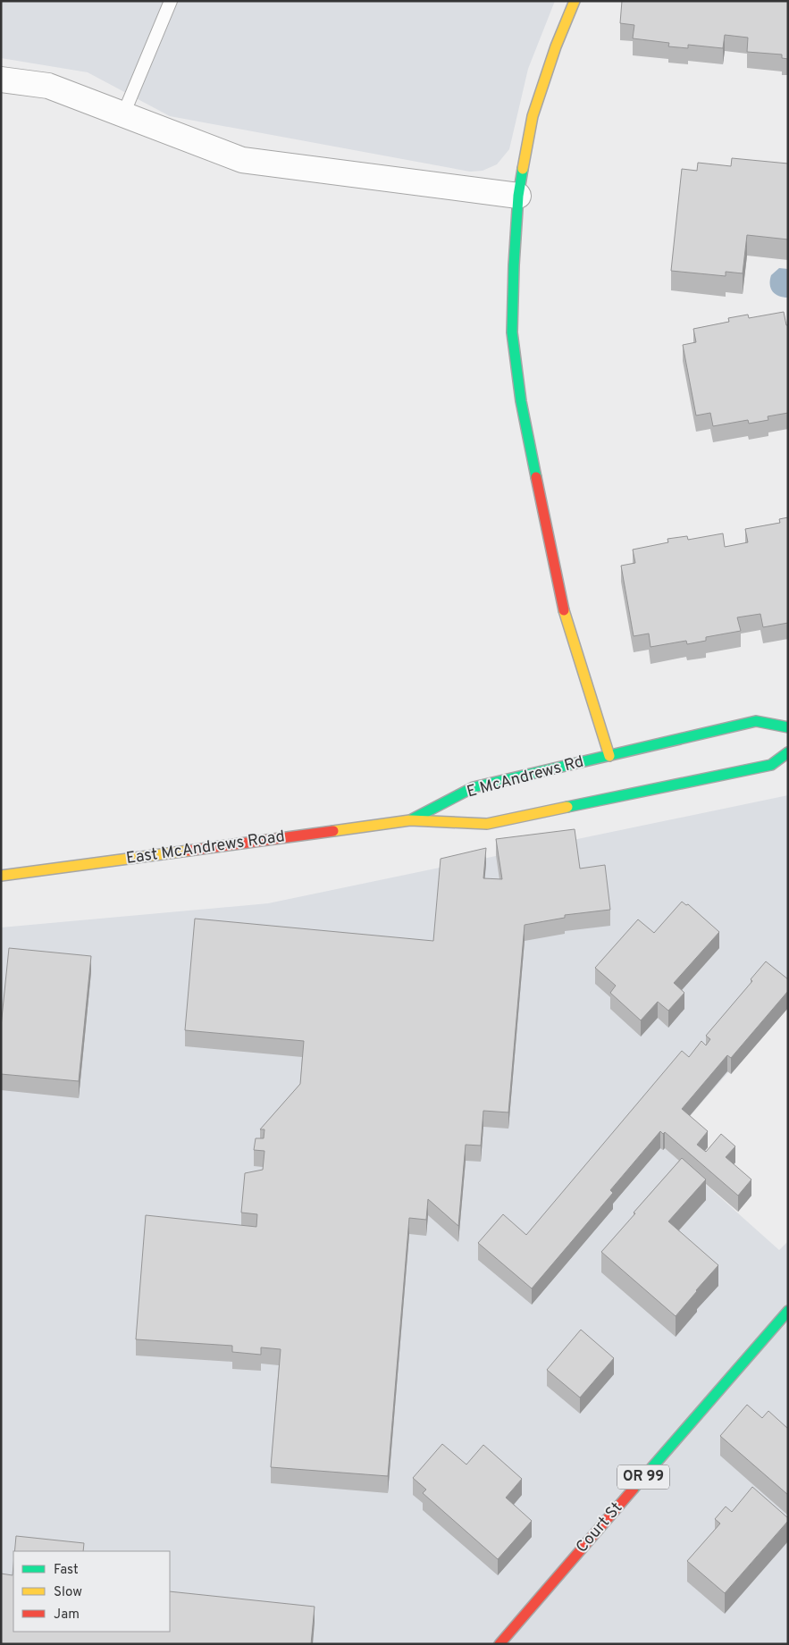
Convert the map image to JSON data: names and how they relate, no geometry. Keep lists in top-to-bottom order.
{
  "streets": {
    "main road": [
      "E McAndrews Rd",
      "East McAndrews Road",
      "OR 99",
      "Court St"
    ]
  },
  "crossings": [
    ["E McAndrews Rd", "East McAndrews Road"]
  ],
  "legend": ["Fast", "Slow", "Jam"]
}
